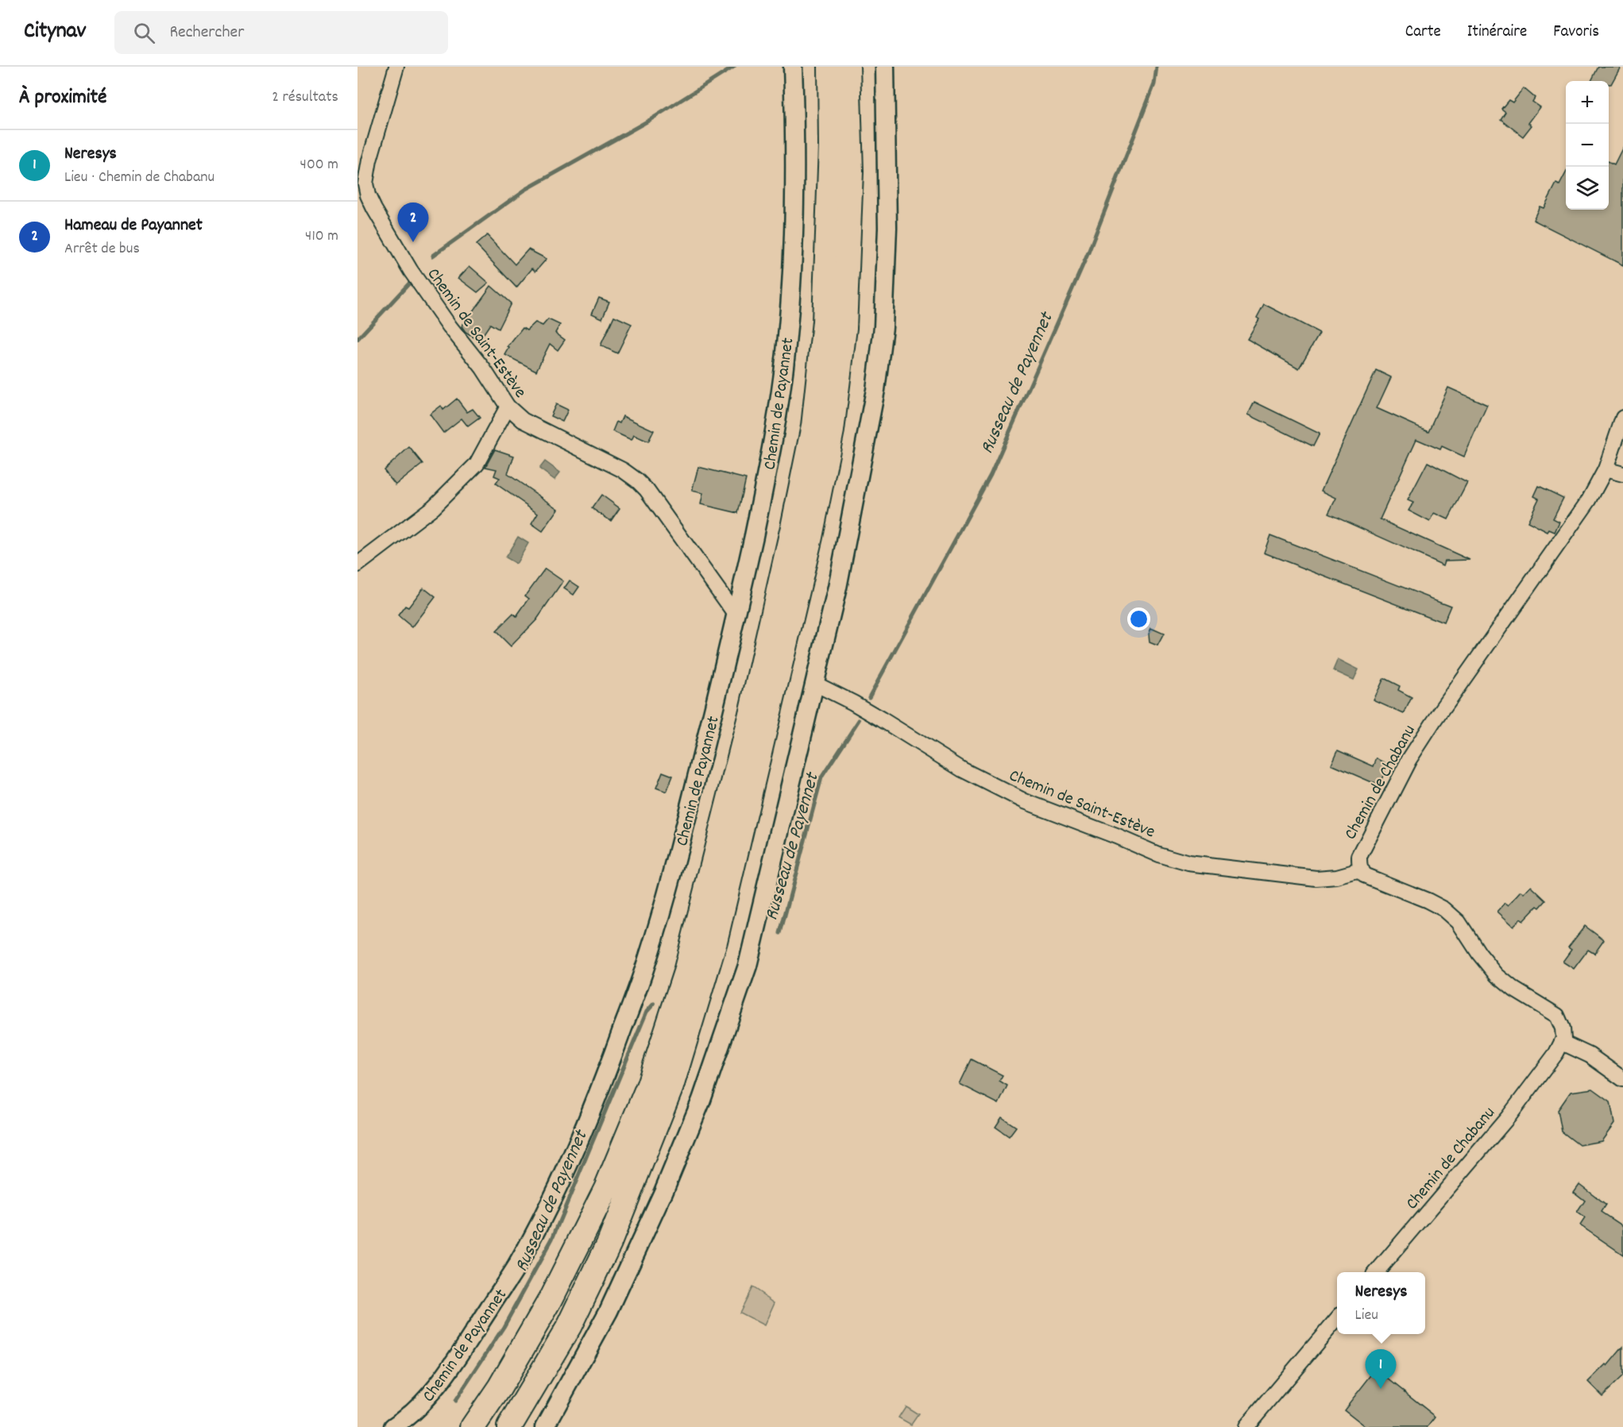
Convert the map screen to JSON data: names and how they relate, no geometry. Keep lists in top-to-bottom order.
{
  "streets": {
    "street": ["Chemin de Saint-Estève", "Chemin de Payannet", "Chemin de Chabanu"]
  },
  "crossings": [
    ["Chemin de Saint-Estève", "Chemin de Payannet"],
    ["Chemin de Saint-Estève", "Chemin de Chabanu"]
  ],
  "water": ["Russeau de Payennet"],
  "page": {
    "header": "Citynav",
    "search": "Rechercher",
    "nav": ["Carte", "Itinéraire", "Favoris"],
    "heading": ["À proximité", "2 résultats"],
    "map_buttons": ["+", "−"],
    "list": [
      {
        "mark": "1",
        "name": "Neresys",
        "note": "Lieu · Chemin de Chabanu",
        "value": "400 m"
      },
      {
        "mark": "2",
        "name": "Hameau de Payannet",
        "note": "Arrêt de bus",
        "value": "410 m"
      }
    ],
    "pins": ["2", "1"],
    "popup": ["Neresys", "Lieu"]
  }
}
